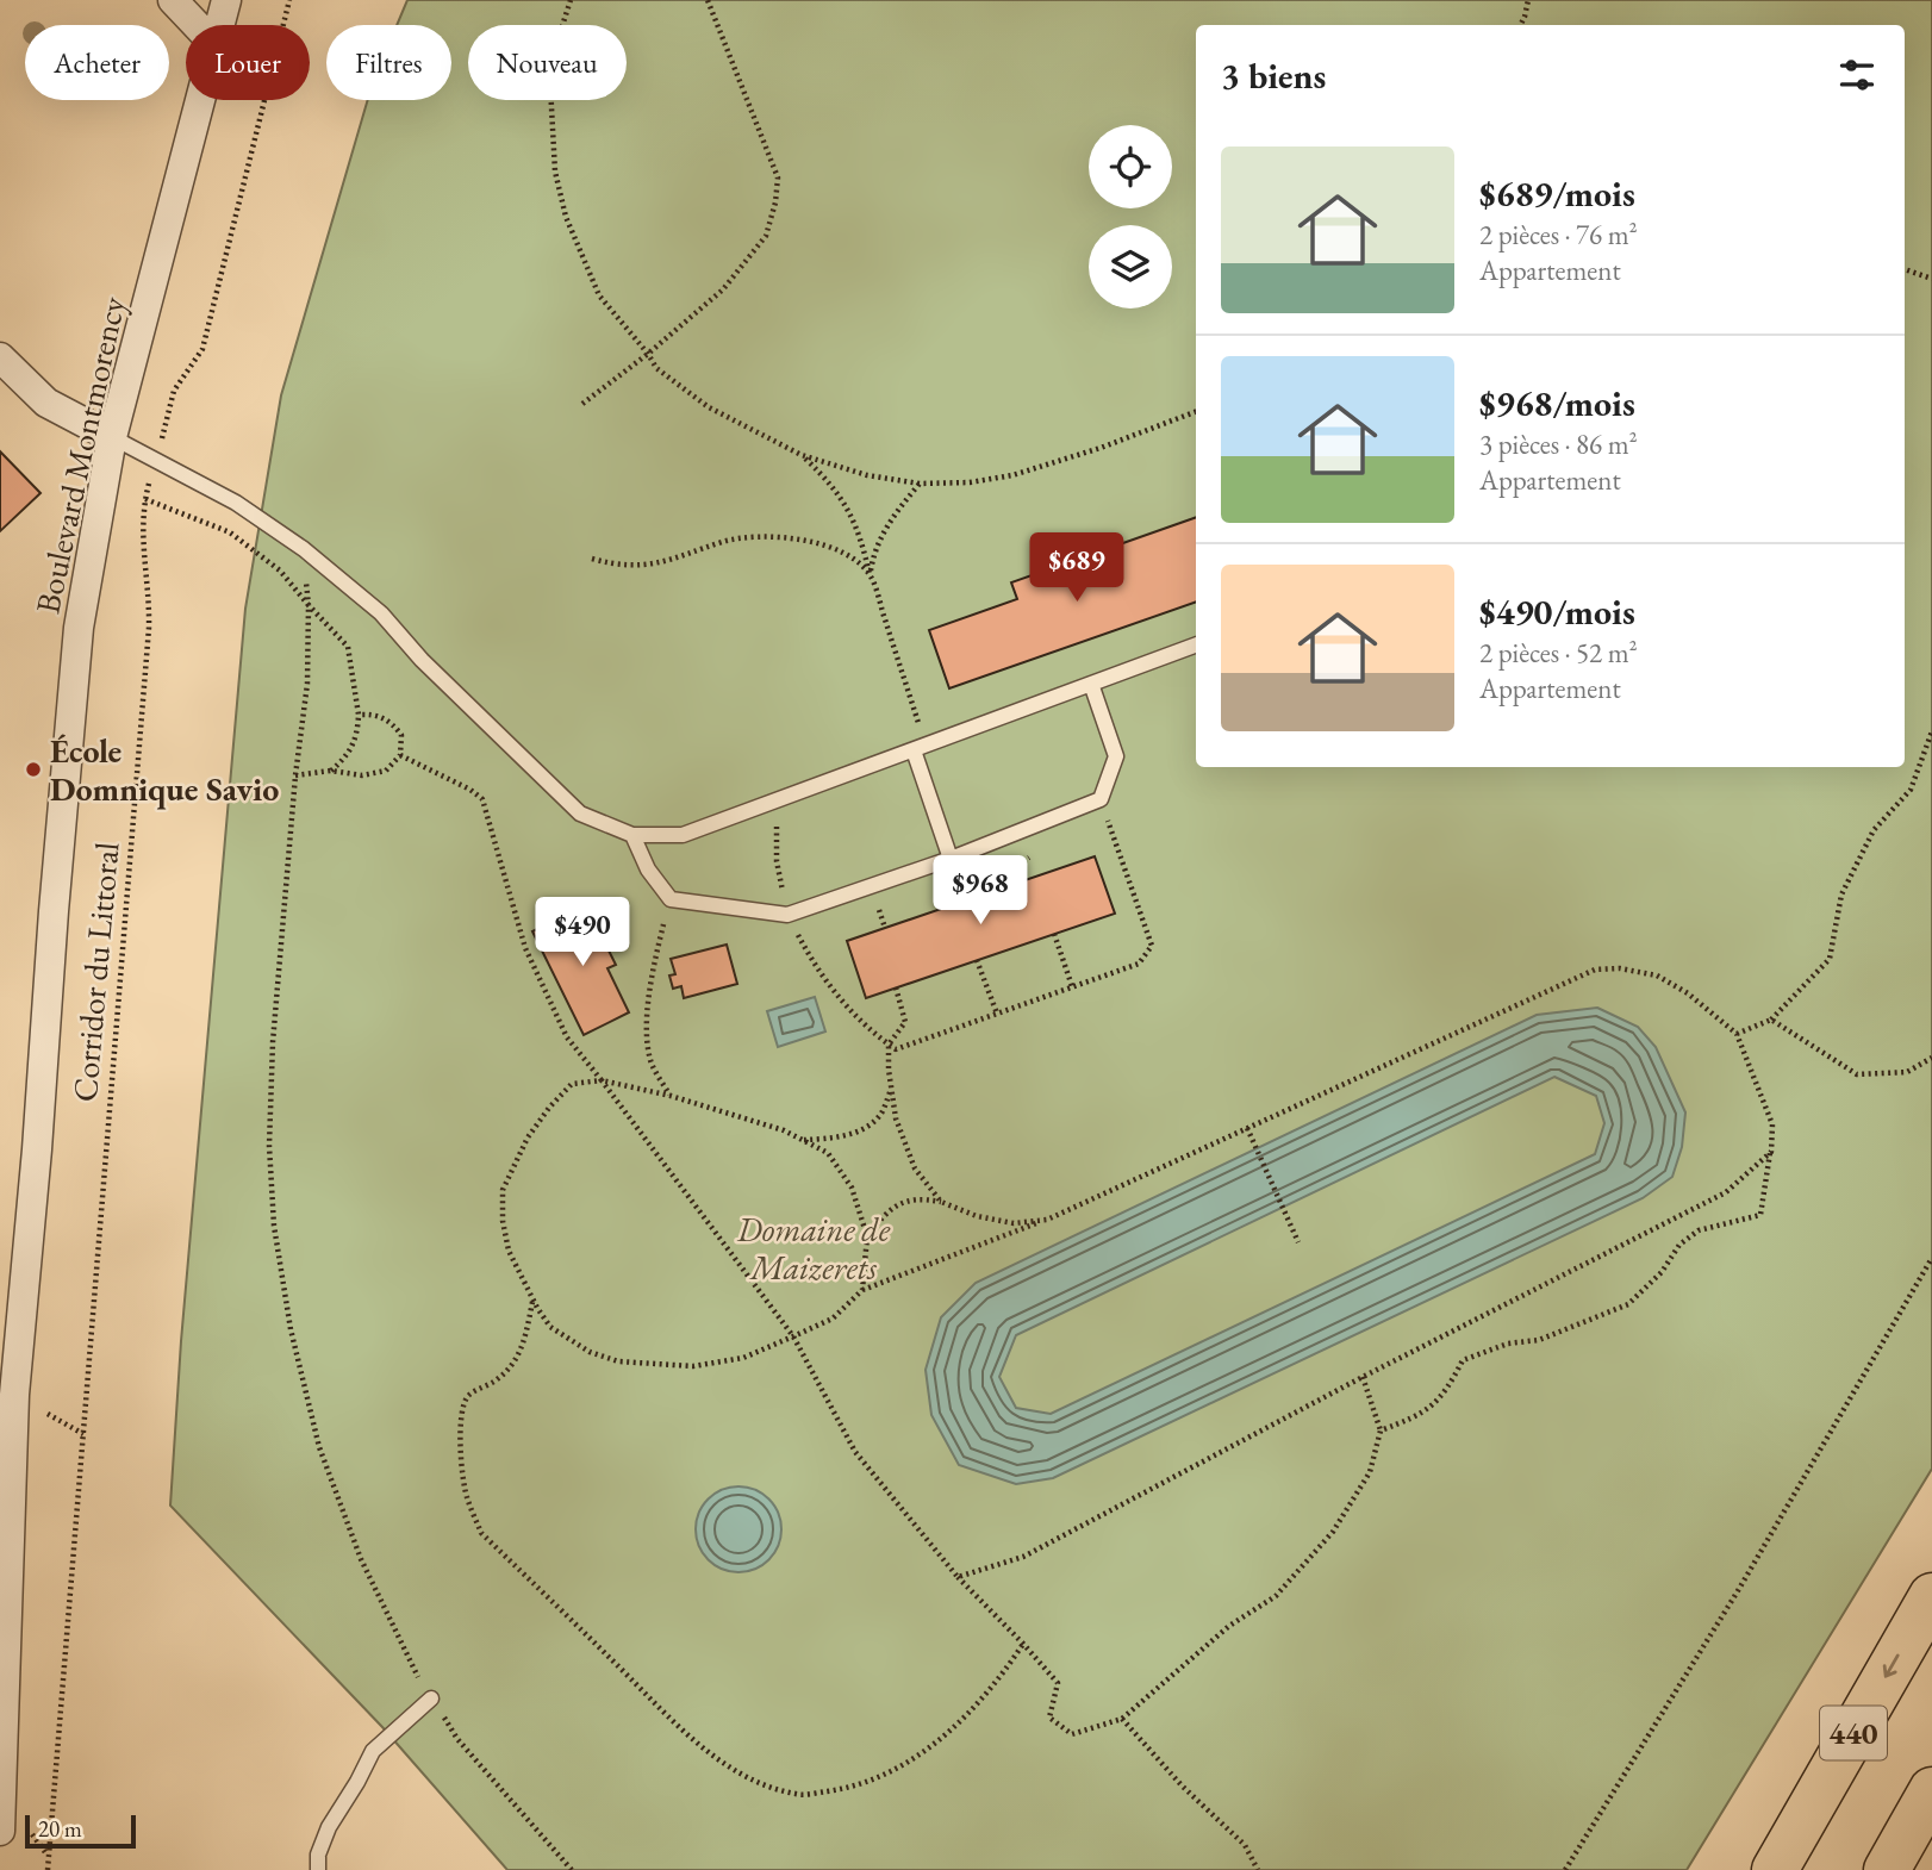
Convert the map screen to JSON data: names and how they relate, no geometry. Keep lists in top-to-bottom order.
{
  "streets": {
    "highway": ["440"],
    "street": ["Boulevard Montmorency"],
    "path": ["Corridor du Littoral"]
  },
  "parks": ["Domaine de Maizerets"],
  "places": ["École Domnique Savio"],
  "scale_bar": "20 m",
  "page": {
    "chip": [
      "Acheter",
      "Louer",
      "Filtres",
      "Nouveau"
    ],
    "heading": "3 biens",
    "list": [
      {
        "name": "$689/mois",
        "note": "2 pièces · 76 m² · Appartement"
      },
      {
        "name": "$968/mois",
        "note": "3 pièces · 86 m² · Appartement"
      },
      {
        "name": "$490/mois",
        "note": "2 pièces · 52 m² · Appartement"
      }
    ],
    "price": ["$689", "$968", "$490"],
    "scale": "20 m"
  }
}
